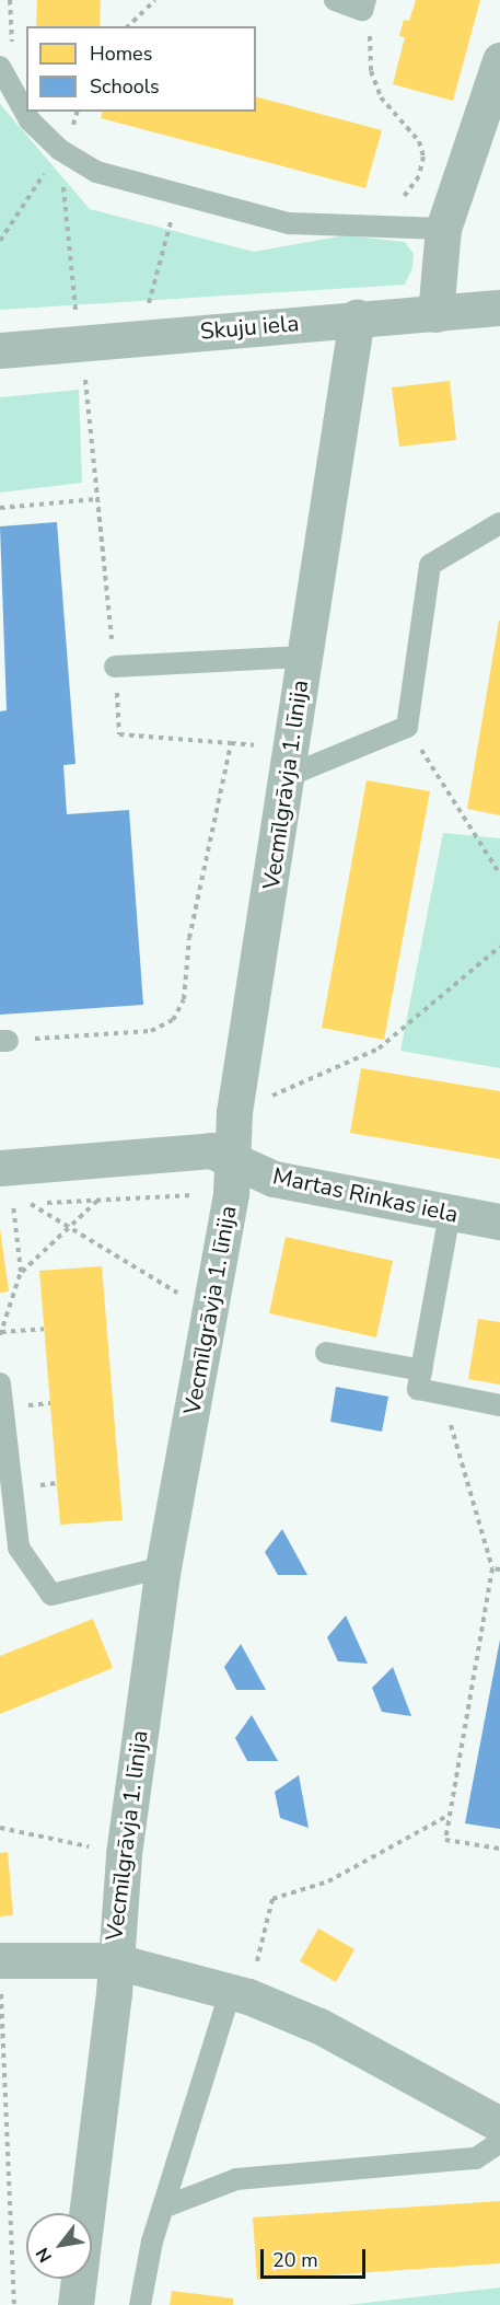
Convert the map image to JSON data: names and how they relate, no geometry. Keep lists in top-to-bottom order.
{
  "streets": {
    "street": ["Skuju iela", "Vecmīlgrāvja 1. līnija", "Martas Rinkas iela"]
  },
  "crossings": [
    ["Skuju iela", "Vecmīlgrāvja 1. līnija"],
    ["Vecmīlgrāvja 1. līnija", "Martas Rinkas iela"]
  ],
  "legend": ["Homes", "Schools"],
  "scale_bar": "20 m",
  "north": "bottom left"
}
